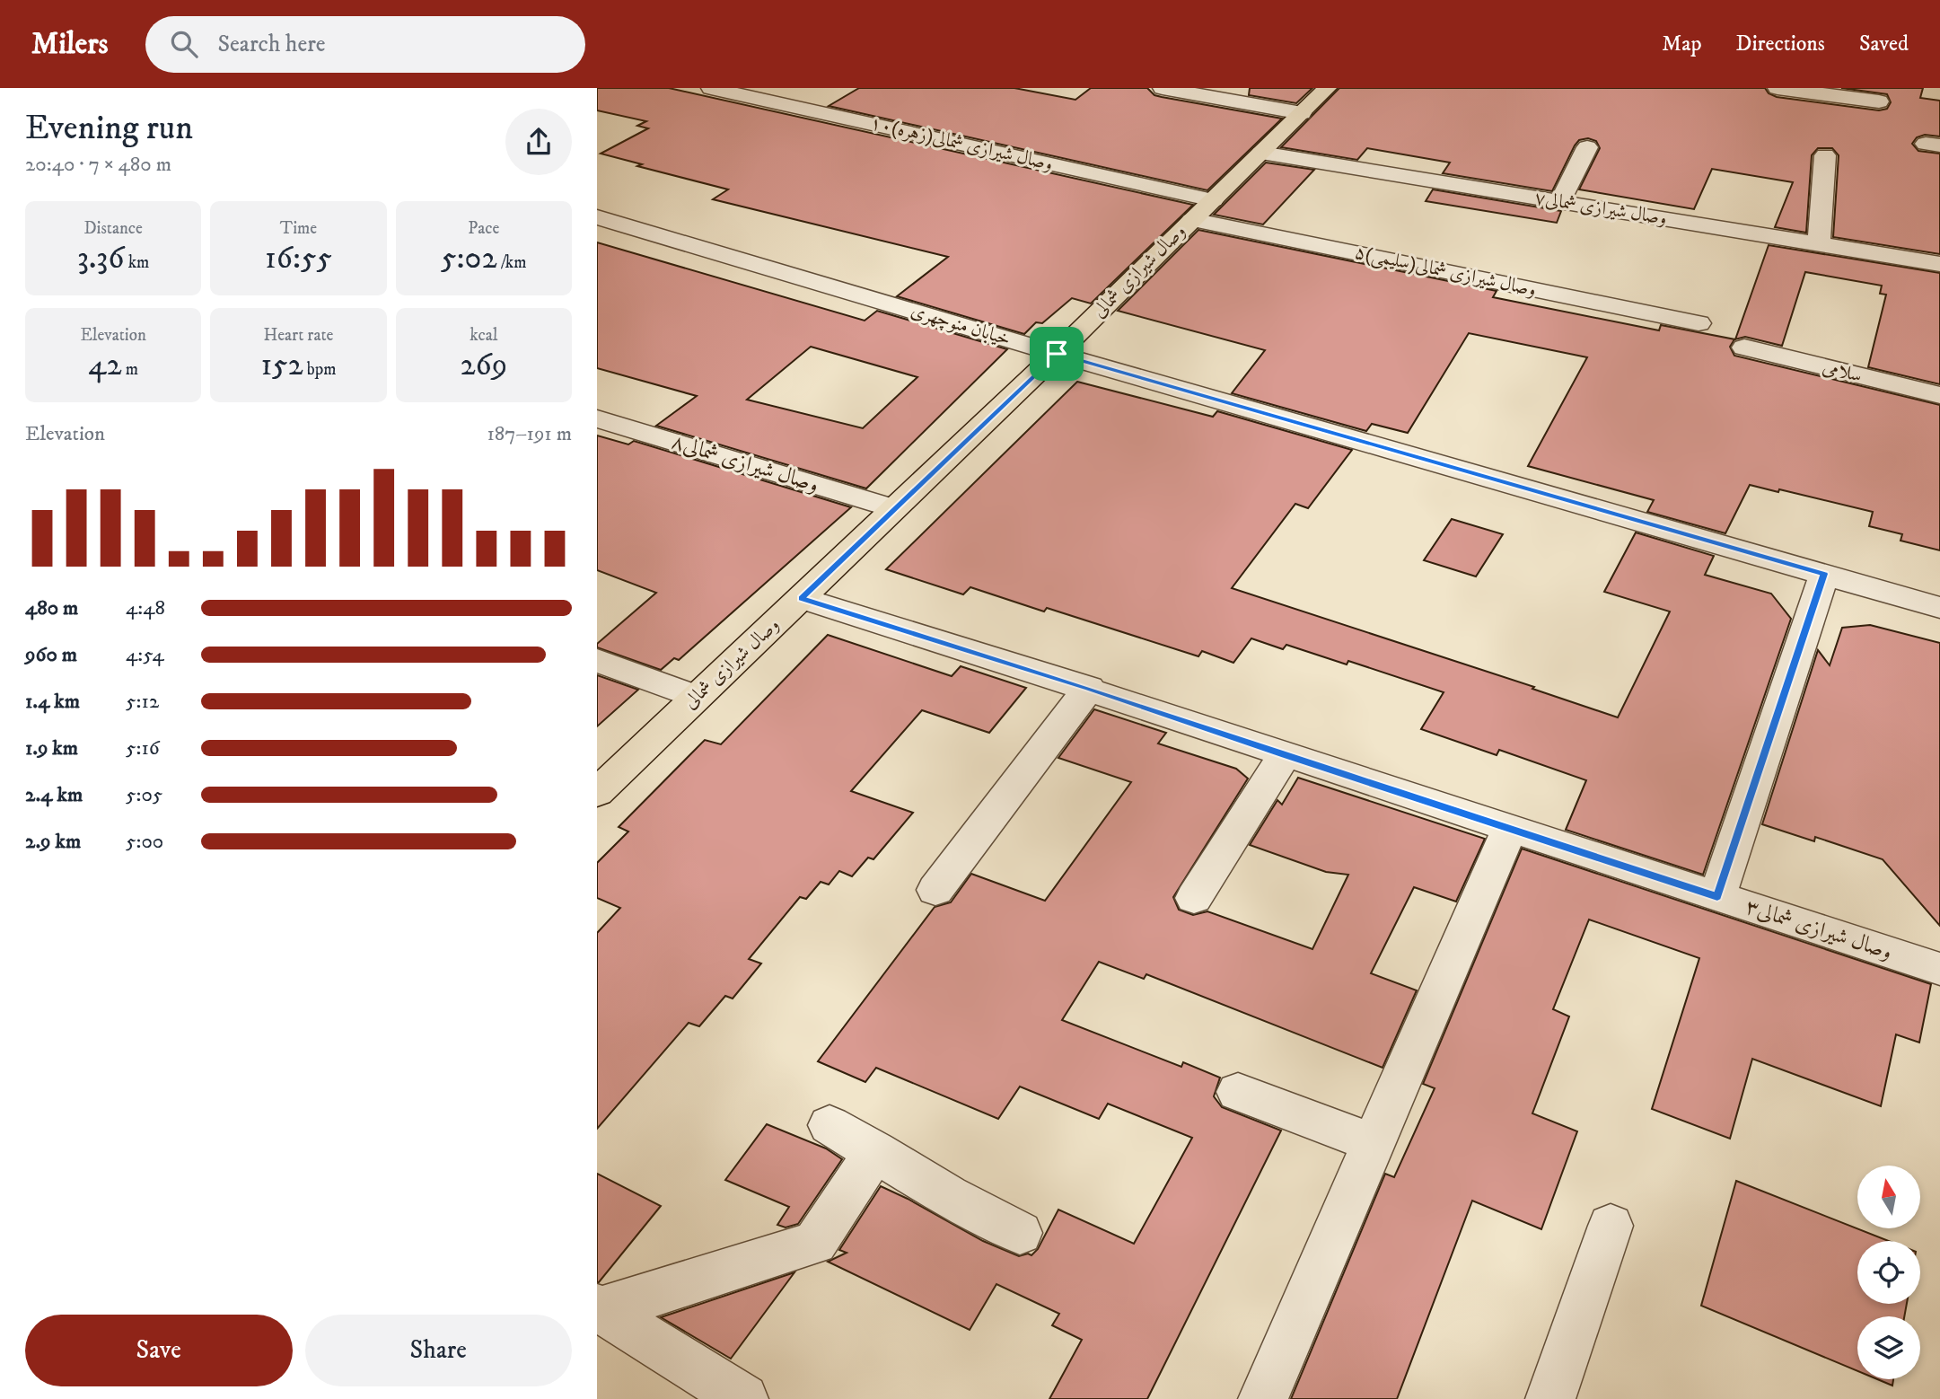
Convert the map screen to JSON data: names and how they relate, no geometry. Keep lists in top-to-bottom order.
{
  "streets": {
    "main road": ["وصال شیرازی شمالی"],
    "street": [
      "۱۰وصال شیرازی شمالی(زهره)",
      "وصال شیرازی شمالی۷",
      "۵وصال شیرازی شمالی(سلیمی)",
      "خیابان منوچهری",
      "سلامی",
      "وصال شیرازی شمالی۸",
      "وصال شیرازی شمالی۳"
    ]
  },
  "crossings": [
    ["۱۰وصال شیرازی شمالی(زهره)", "وصال شیرازی شمالی"],
    ["وصال شیرازی شمالی۷", "وصال شیرازی شمالی"],
    ["وصال شیرازی شمالی", "۵وصال شیرازی شمالی(سلیمی)"],
    ["وصال شیرازی شمالی", "خیابان منوچهری"],
    ["وصال شیرازی شمالی", "وصال شیرازی شمالی۸"],
    ["وصال شیرازی شمالی", "وصال شیرازی شمالی۳"]
  ],
  "north": "top",
  "page": {
    "header": "Milers",
    "search": "Search here",
    "nav": ["Map", "Directions", "Saved"],
    "heading": ["Evening run", "20:40 · 7 × 480 m"],
    "stats": [
      ["Distance", "3.36 km"],
      ["Time", "16:55"],
      ["Pace", "5:02 /km"],
      ["Elevation", "42 m"],
      ["Heart rate", "152 bpm"],
      ["kcal", "269"]
    ],
    "chart": ["Elevation", "187–191 m"],
    "list": [
      {
        "name": "480 m",
        "note": "4:48"
      },
      {
        "name": "960 m",
        "note": "4:54"
      },
      {
        "name": "1.4 km",
        "note": "5:12"
      },
      {
        "name": "1.9 km",
        "note": "5:16"
      },
      {
        "name": "2.4 km",
        "note": "5:05"
      },
      {
        "name": "2.9 km",
        "note": "5:00"
      }
    ],
    "buttons": ["Save", "Share"]
  }
}
